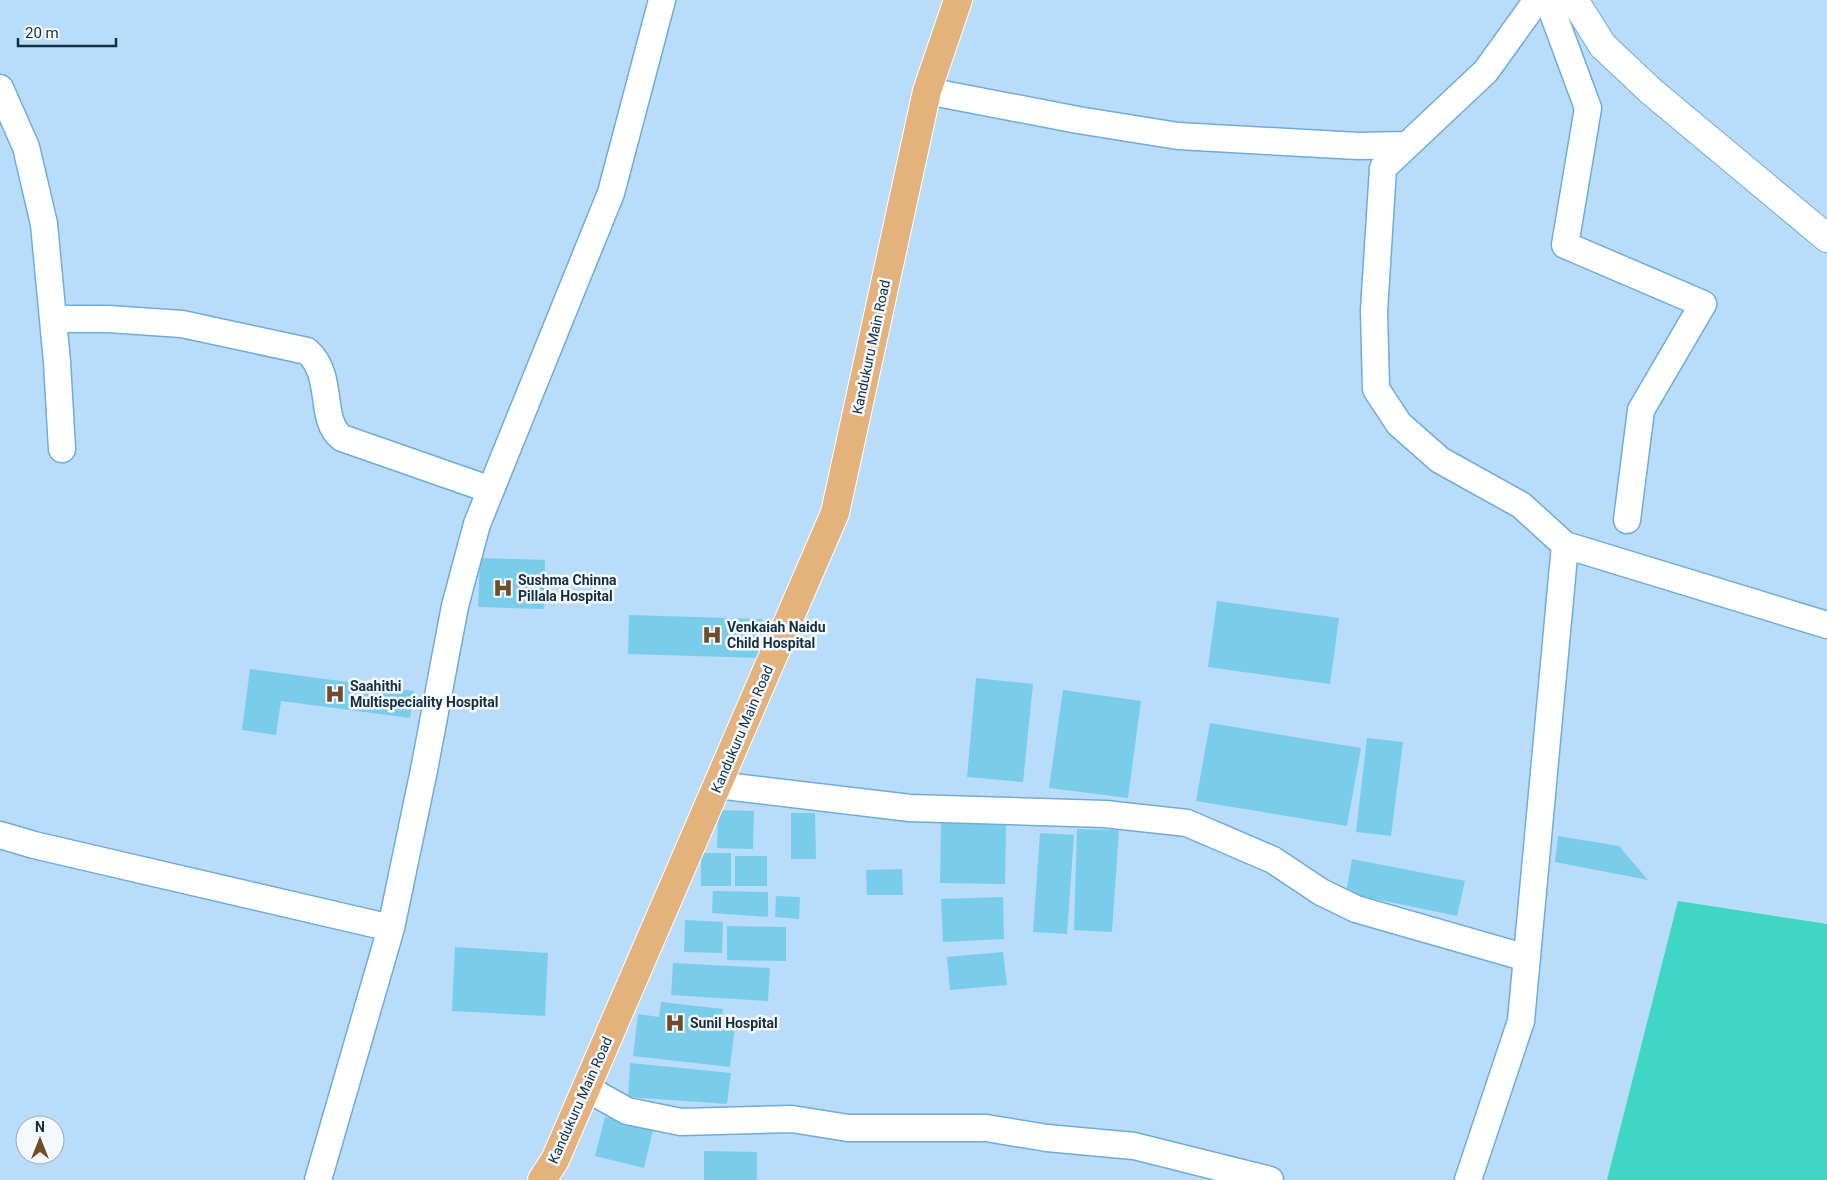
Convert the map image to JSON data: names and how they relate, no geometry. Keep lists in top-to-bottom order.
{
  "streets": {
    "main road": ["Kandukuru Main Road"]
  },
  "places": {
    "hospital": [
      "Sushma Chinna Pillala Hospital",
      "Venkaiah Naidu Child Hospital",
      "Saahithi Multispeciality Hospital",
      "Sunil Hospital"
    ]
  },
  "scale_bar": "20 m",
  "north": "top"
}
